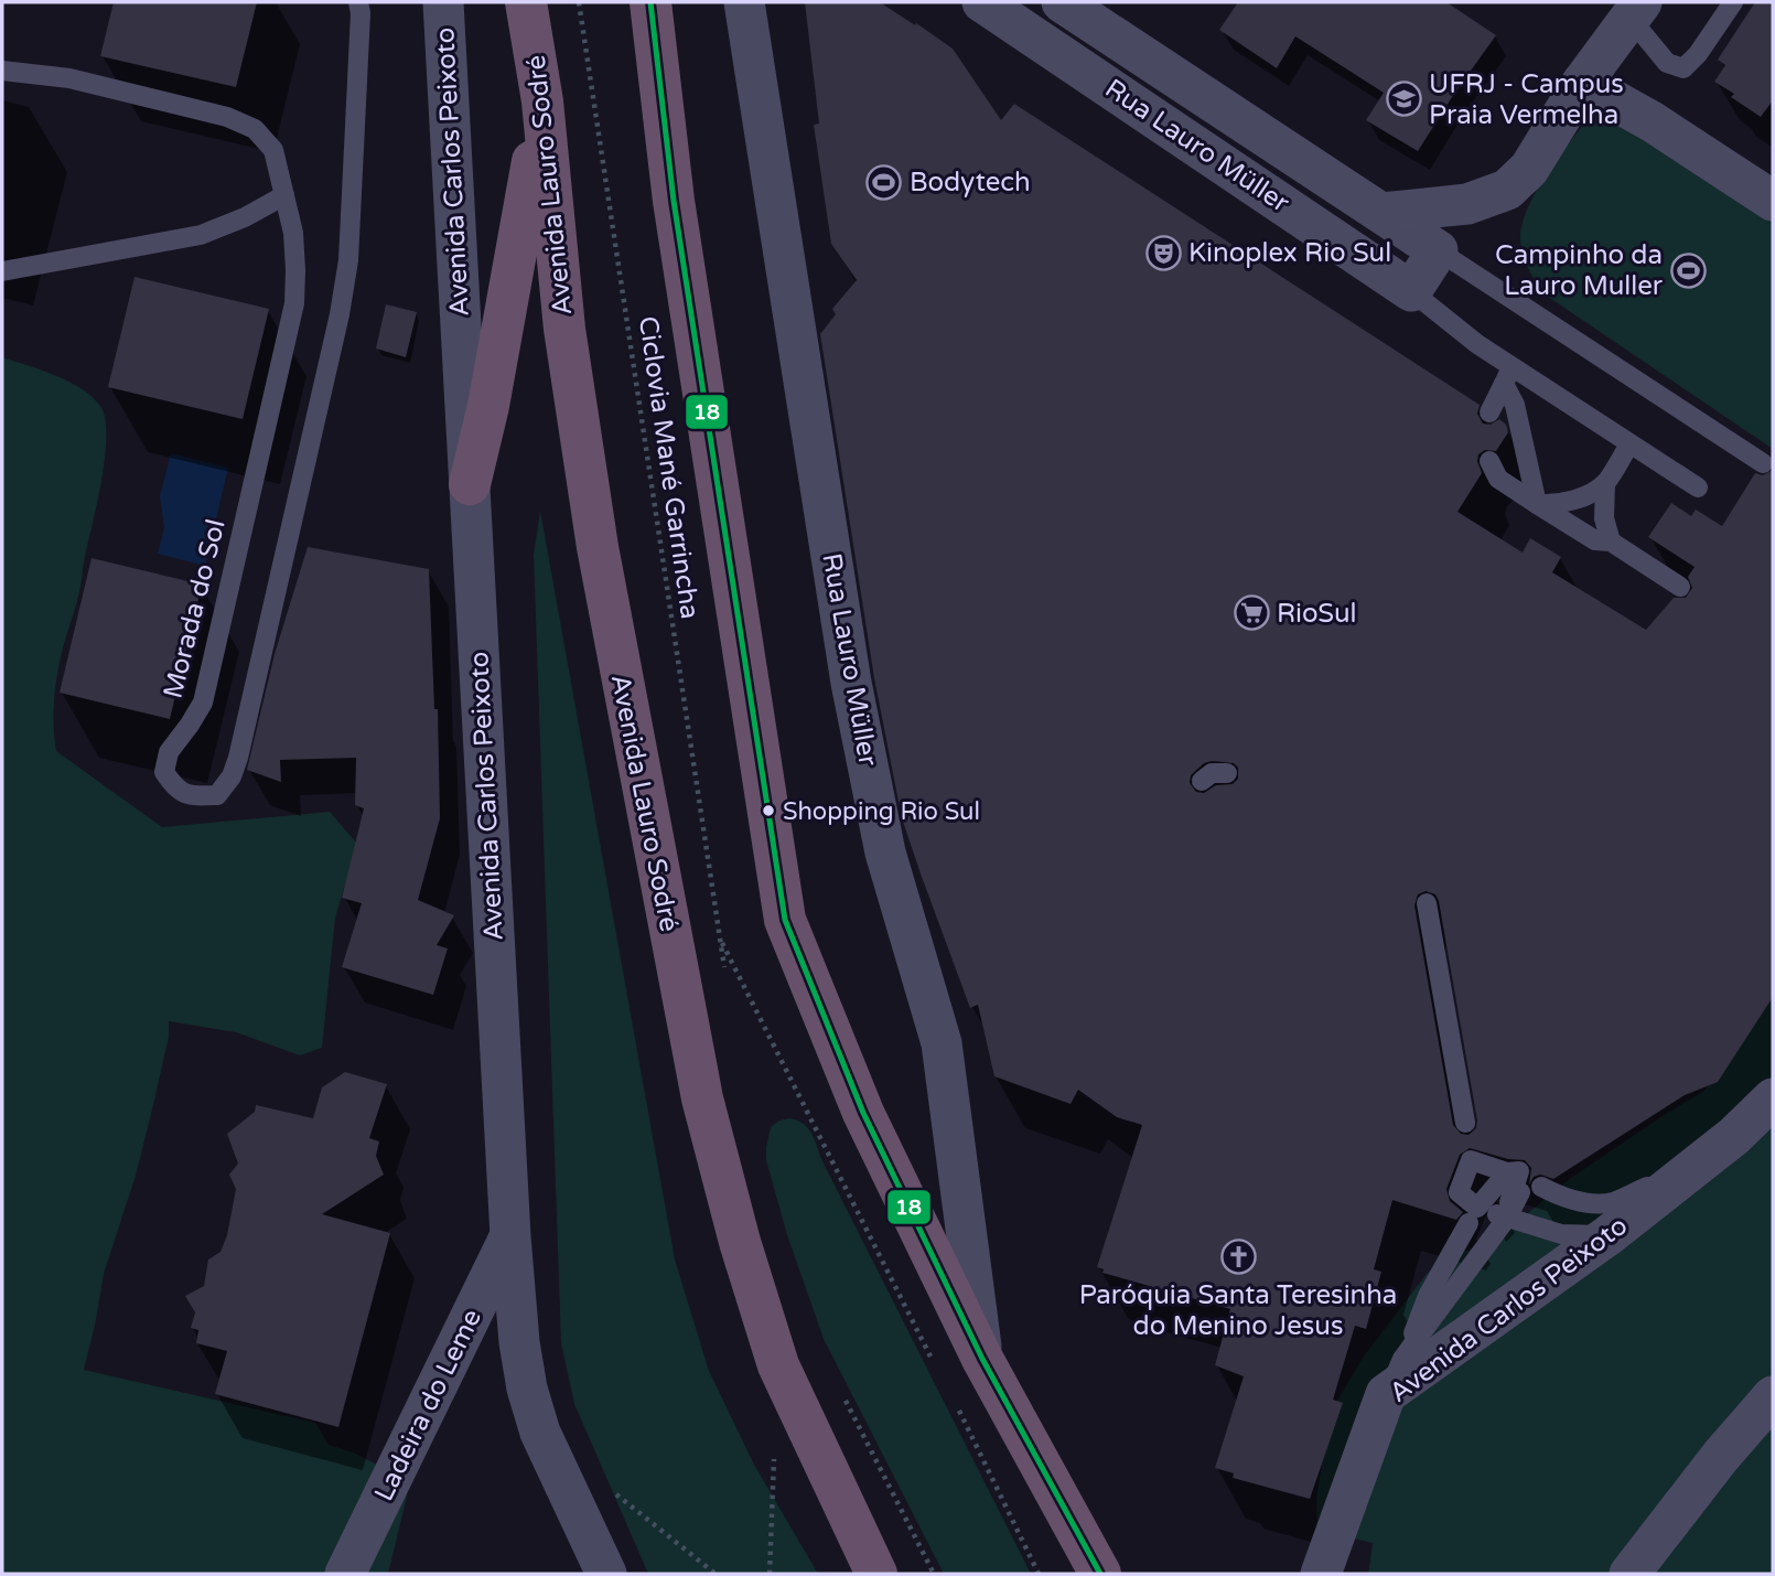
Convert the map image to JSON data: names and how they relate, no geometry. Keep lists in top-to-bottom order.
{
  "streets": {
    "highway": ["Avenida Lauro Sodré"],
    "street": ["Rua Lauro Müller", "Avenida Carlos Peixoto", "Ladeira do Leme"],
    "lane": ["Morada do Sol"],
    "path": ["Ciclovia Mané Garrincha"]
  },
  "crossings": [
    ["Avenida Carlos Peixoto", "Ladeira do Leme"]
  ],
  "places": {
    "school or university": ["UFRJ - Campus Praia Vermelha"],
    "sports": ["Bodytech", "Campinho da Lauro Muller"],
    "theatre": ["Kinoplex Rio Sul"],
    "supermarket": ["RioSul"],
    "other": ["Shopping Rio Sul"],
    "church": ["Paróquia Santa Teresinha do Menino Jesus"]
  },
  "lines": ["transit line 18"]
}
